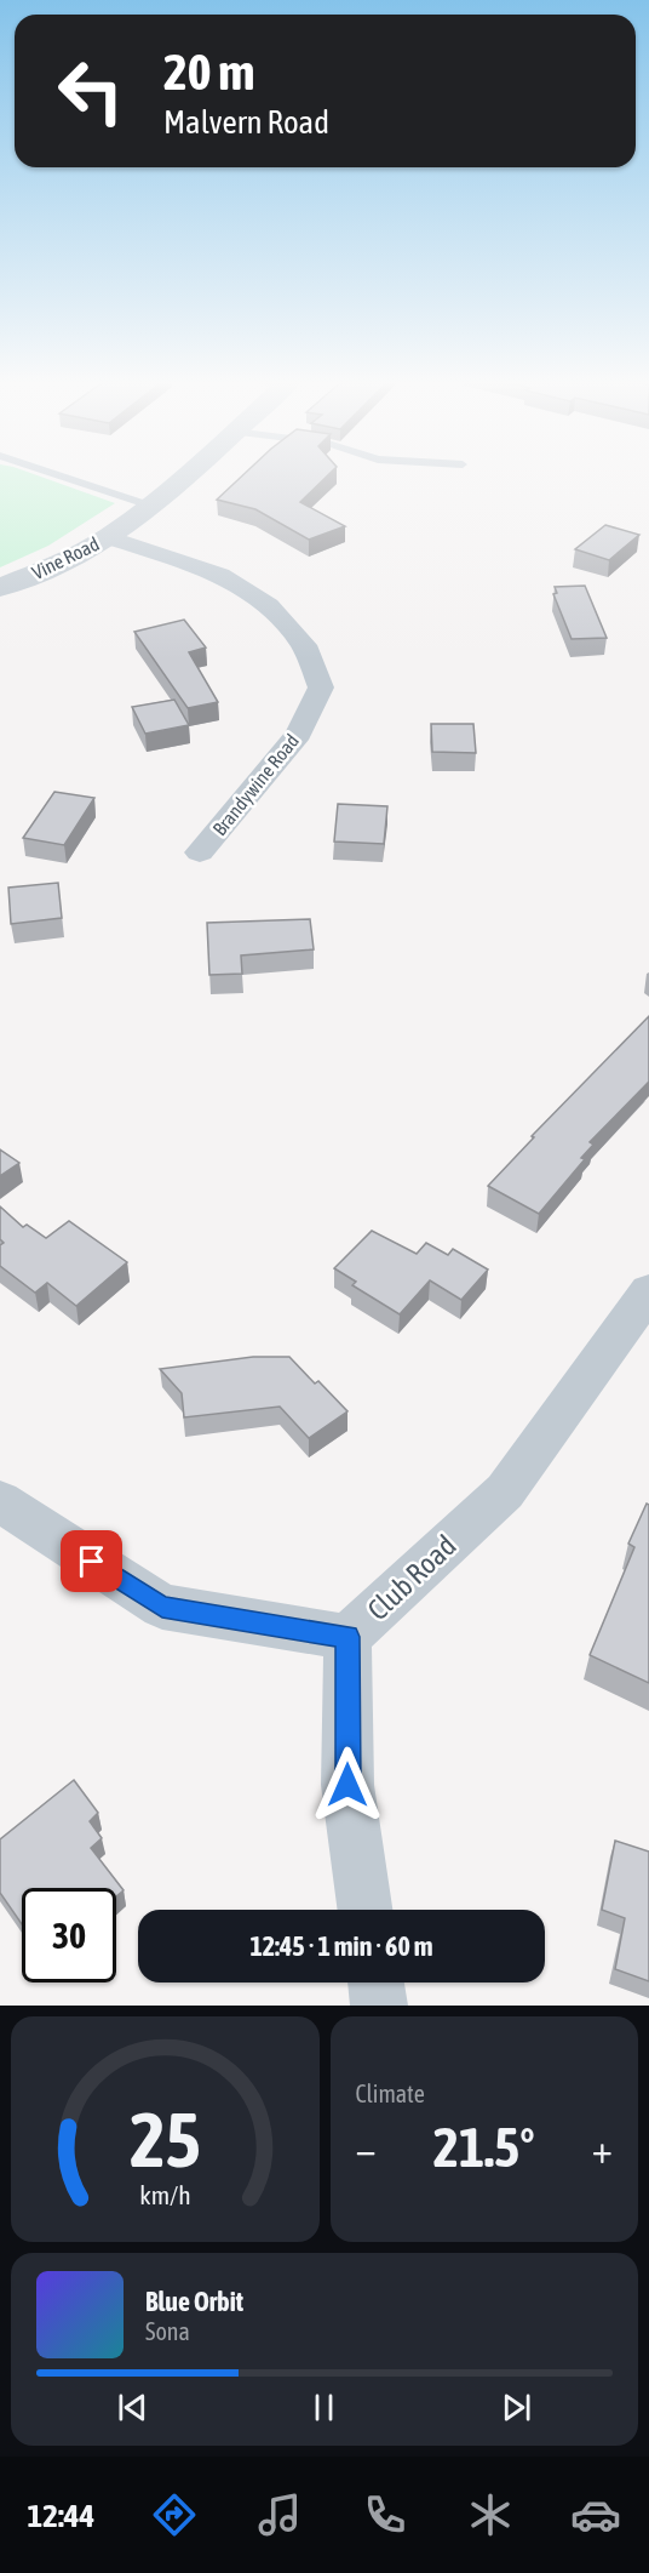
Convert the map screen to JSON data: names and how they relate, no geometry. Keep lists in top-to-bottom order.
{
  "streets": {
    "street": ["Vine Road", "Brandywine Road", "Club Road"]
  },
  "crossings": [
    ["Vine Road", "Brandywine Road"]
  ],
  "page": {
    "turn": ["20 m", "Malvern Road"],
    "limit": "30",
    "trip": "12:45 · 1 min · 60 m",
    "tile": "Climate",
    "heat": ["−", "21.5°", "+"],
    "song": ["Blue Orbit", "Sona"],
    "tabs": "12:44",
    "gauge": ["25", "km/h"]
  }
}
